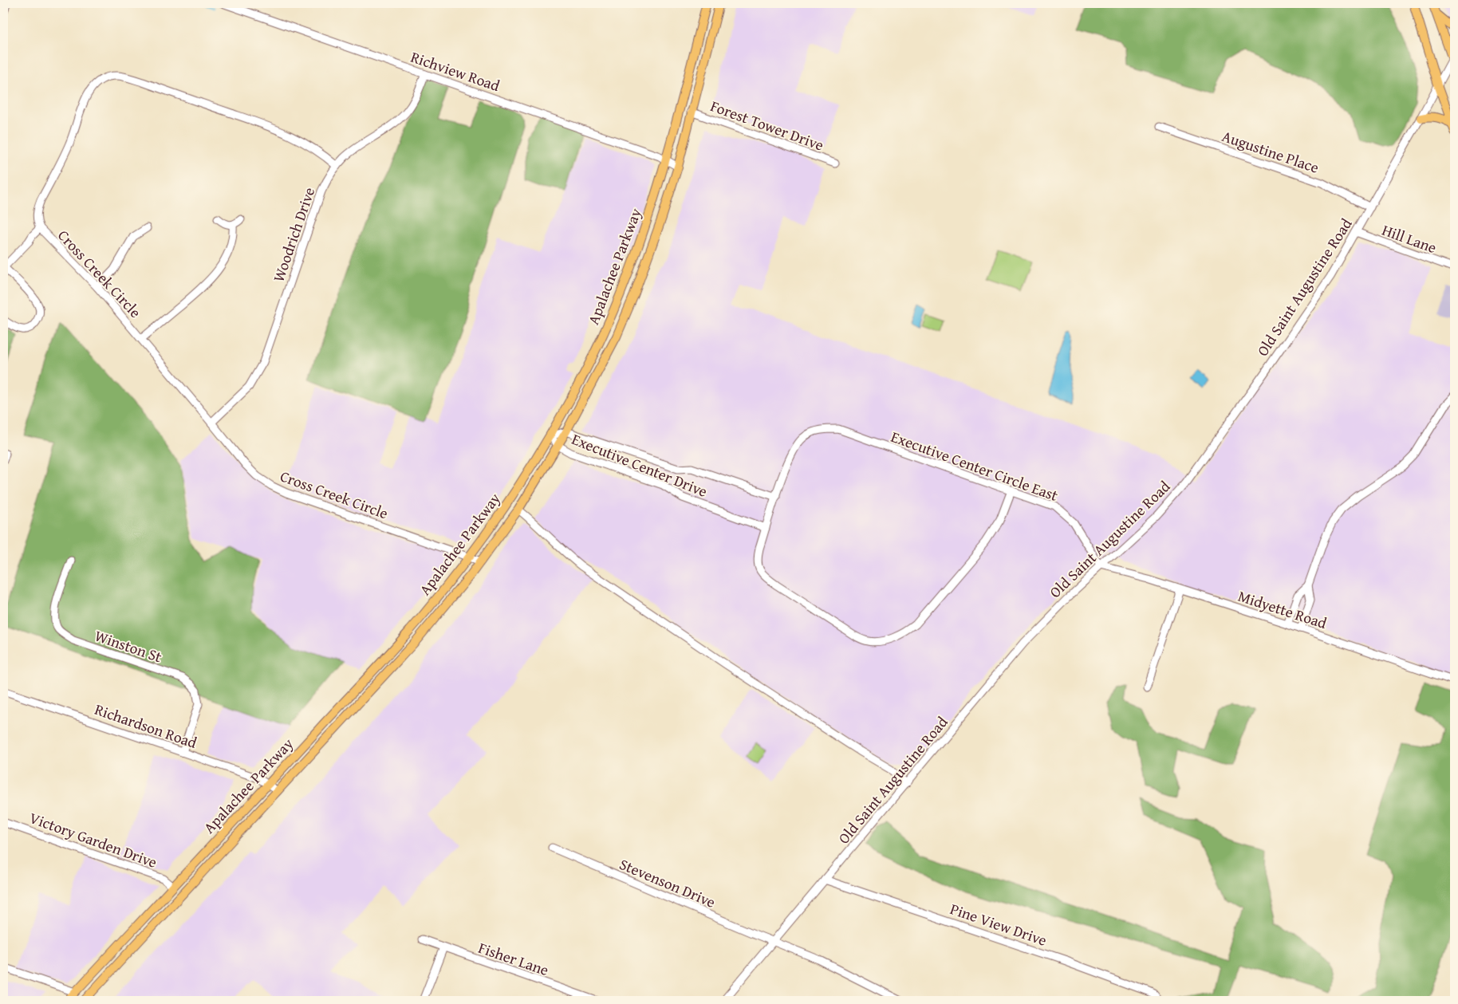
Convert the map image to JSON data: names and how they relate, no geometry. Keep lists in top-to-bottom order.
{
  "streets": {
    "main road": ["Apalachee Parkway"],
    "street": [
      "Richview Road",
      "Forest Tower Drive",
      "Augustine Place",
      "Woodrich Drive",
      "Hill Lane",
      "Cross Creek Circle",
      "Old Saint Augustine Road",
      "Executive Center Drive",
      "Executive Center Circle East",
      "Midyette Road",
      "Winston St",
      "Richardson Road",
      "Victory Garden Drive",
      "Stevenson Drive",
      "Pine View Drive",
      "Fisher Lane"
    ]
  },
  "crossings": [
    ["Richview Road", "Woodrich Drive"],
    ["Richview Road", "Apalachee Parkway"],
    ["Forest Tower Drive", "Apalachee Parkway"],
    ["Augustine Place", "Old Saint Augustine Road"],
    ["Woodrich Drive", "Cross Creek Circle"],
    ["Hill Lane", "Old Saint Augustine Road"],
    ["Apalachee Parkway", "Cross Creek Circle"],
    ["Apalachee Parkway", "Executive Center Drive"],
    ["Apalachee Parkway", "Richardson Road"],
    ["Apalachee Parkway", "Victory Garden Drive"],
    ["Old Saint Augustine Road", "Executive Center Circle East"],
    ["Old Saint Augustine Road", "Midyette Road"],
    ["Old Saint Augustine Road", "Stevenson Drive"],
    ["Old Saint Augustine Road", "Pine View Drive"],
    ["Executive Center Drive", "Executive Center Circle East"],
    ["Executive Center Circle East", "Midyette Road"],
    ["Winston St", "Richardson Road"]
  ]
}
